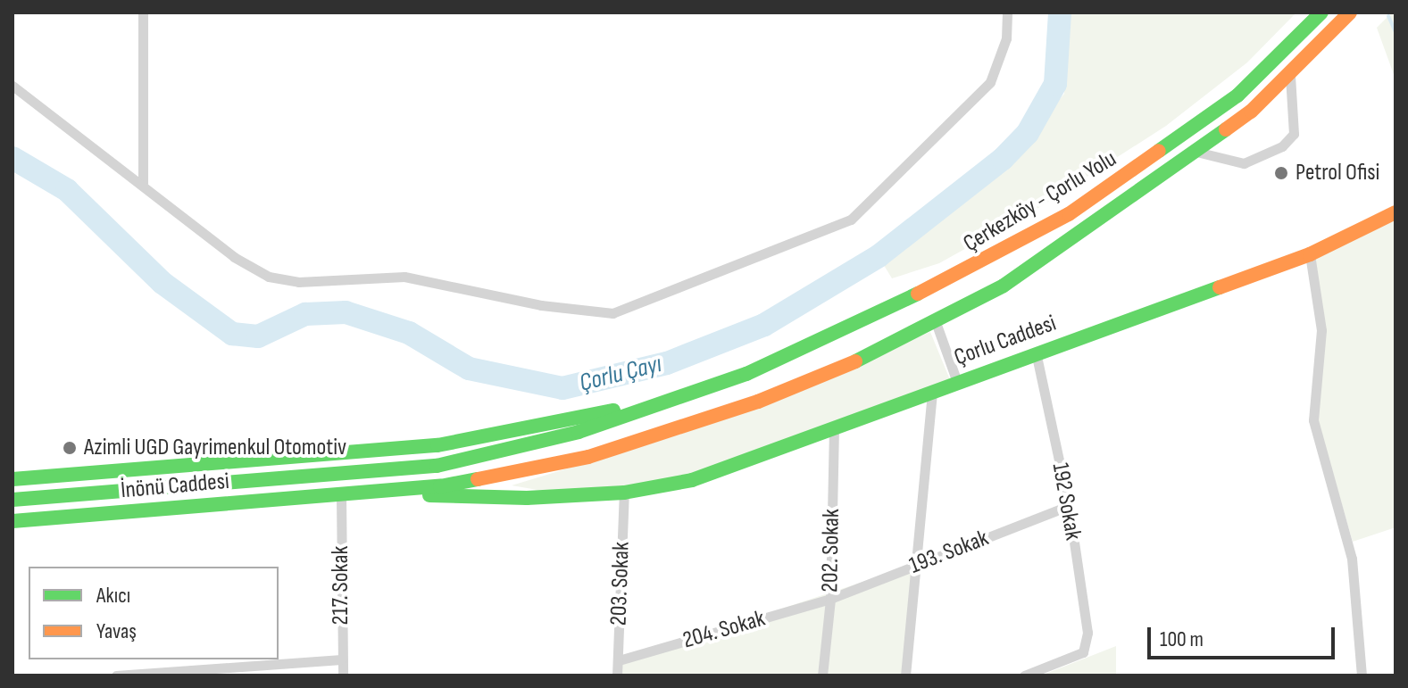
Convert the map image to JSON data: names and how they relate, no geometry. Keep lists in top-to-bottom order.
{
  "streets": {
    "main road": ["Çerkezköy - Çorlu Yolu", "Çorlu Caddesi", "İnönü Caddesi"],
    "street": [
      "192 Sokak",
      "202. Sokak",
      "193. Sokak",
      "203. Sokak",
      "217. Sokak",
      "204. Sokak"
    ]
  },
  "crossings": [
    ["Çorlu Caddesi", "İnönü Caddesi"],
    ["Çorlu Caddesi", "192 Sokak"],
    ["Çorlu Caddesi", "202. Sokak"],
    ["Çorlu Caddesi", "203. Sokak"],
    ["Çorlu Caddesi", "217. Sokak"],
    ["İnönü Caddesi", "217. Sokak"],
    ["192 Sokak", "193. Sokak"],
    ["202. Sokak", "193. Sokak"],
    ["202. Sokak", "204. Sokak"],
    ["193. Sokak", "204. Sokak"],
    ["203. Sokak", "204. Sokak"]
  ],
  "water": ["Çorlu Çayı"],
  "places": ["Petrol Ofisi", "Azimli UGD Gayrimenkul Otomotiv"],
  "legend": ["Akıcı", "Yavaş"],
  "scale_bar": "100 m"
}
